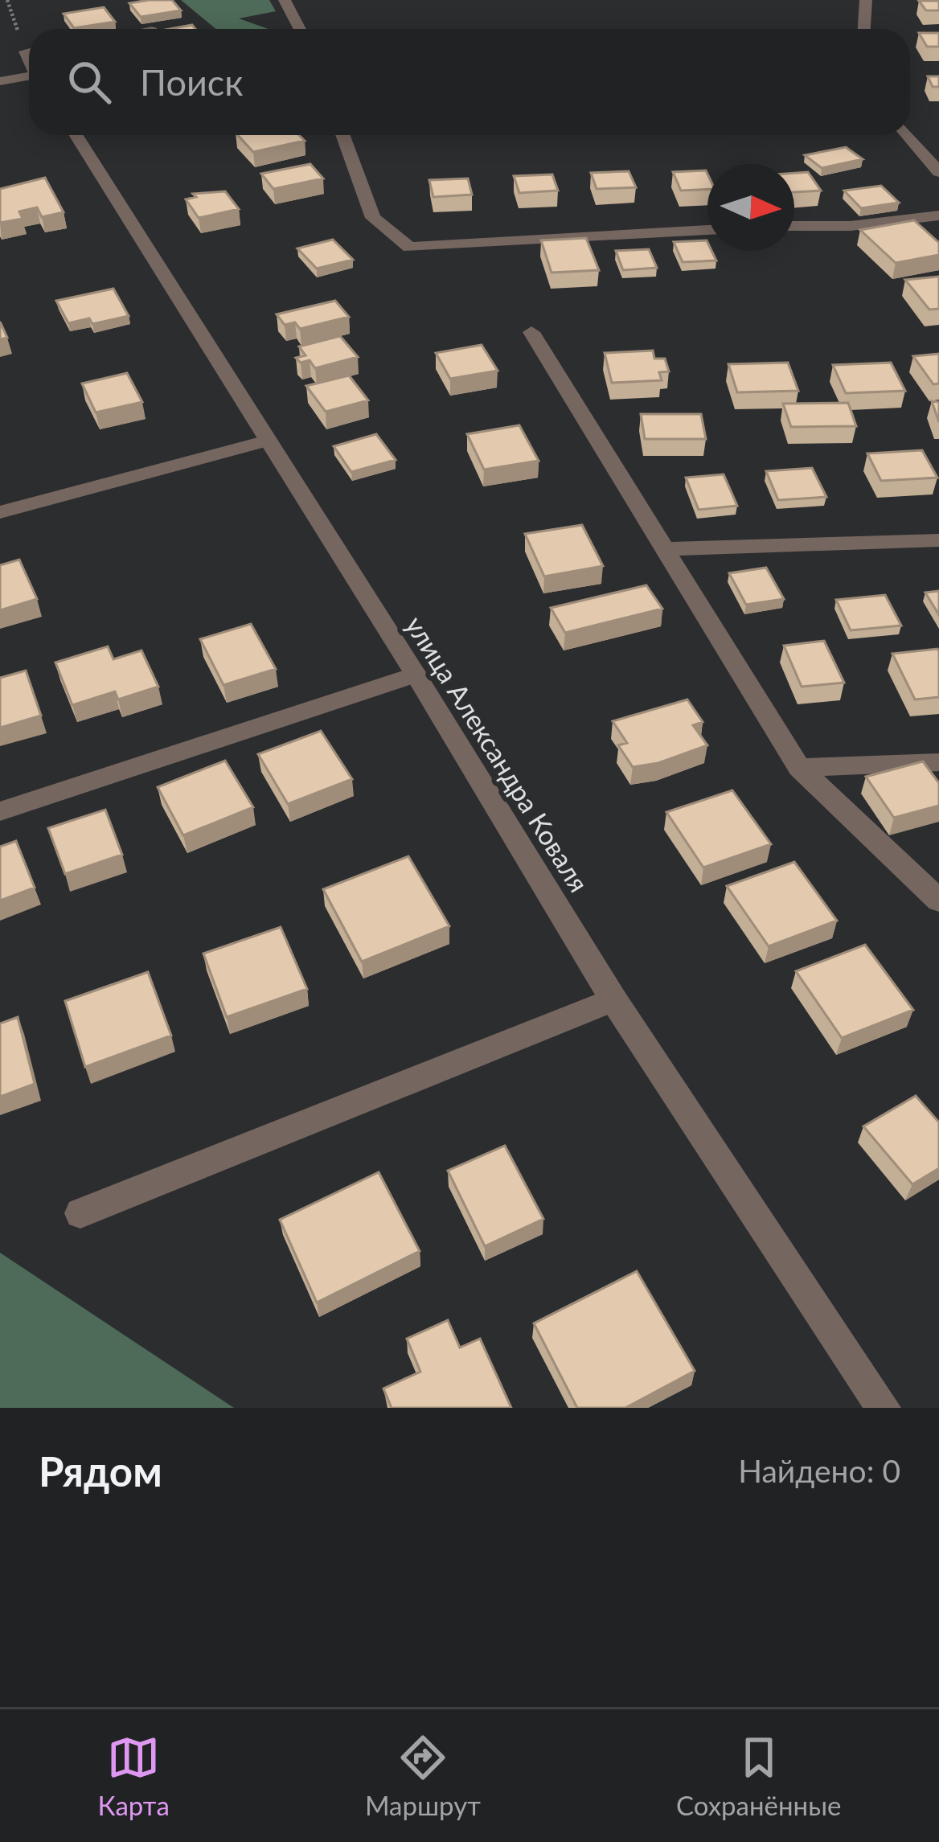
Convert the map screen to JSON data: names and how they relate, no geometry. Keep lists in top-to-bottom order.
{
  "streets": {
    "street": ["улица Александра Коваля"]
  },
  "north": "right",
  "page": {
    "search": "Поиск",
    "heading": ["Рядом", "Найдено: 0"],
    "nav": ["Карта", "Маршрут", "Сохранённые"]
  }
}
